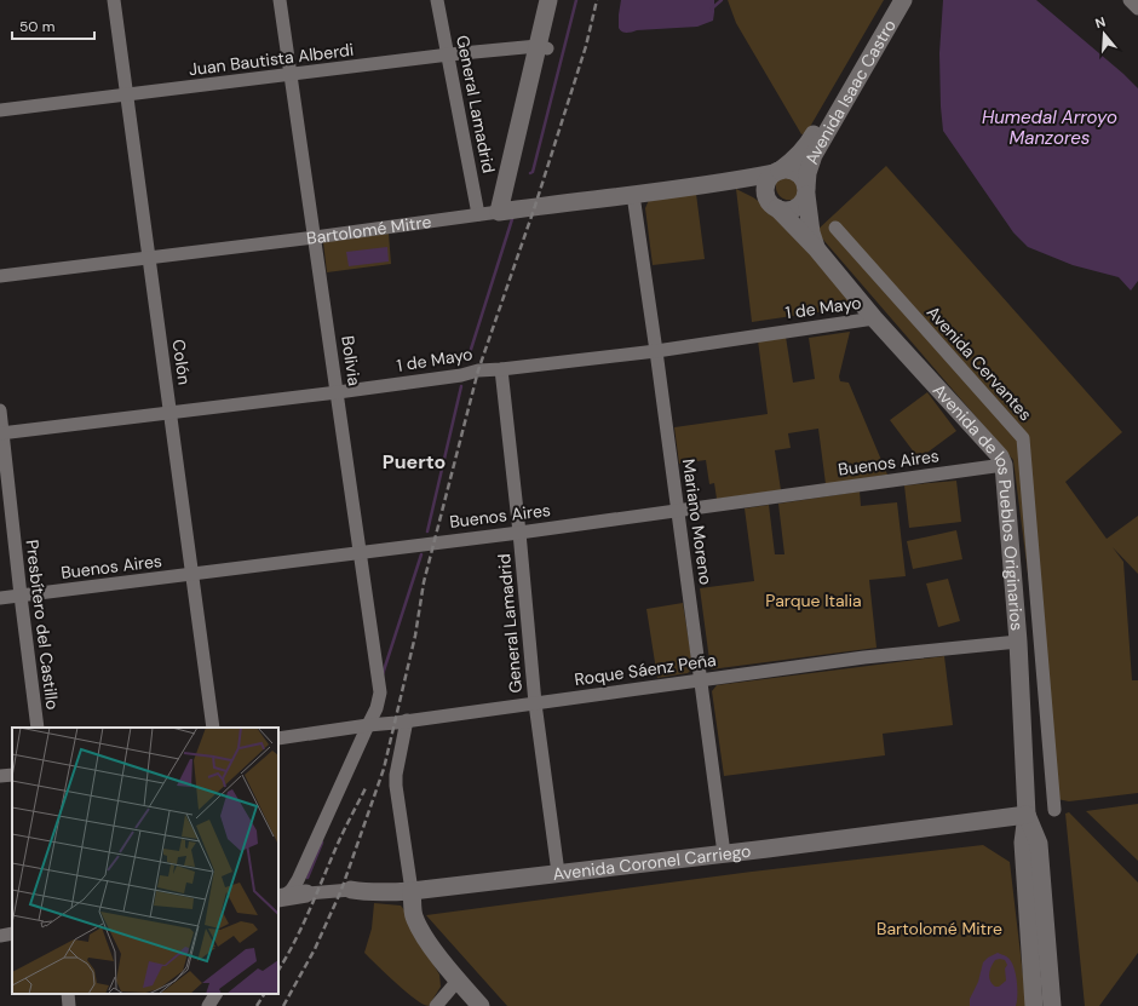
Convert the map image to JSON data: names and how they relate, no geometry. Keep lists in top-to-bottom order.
{
  "streets": {
    "street": [
      "Juan Bautista Alberdi",
      "Avenida Isaac Castro",
      "General Lamadrid",
      "Bartolomé Mitre",
      "1 de Mayo",
      "Bolivia",
      "Colón",
      "Avenida Cervantes",
      "Buenos Aires",
      "Avenida de los Pueblos Originarios",
      "Mariano Moreno",
      "Presbítero del Castillo",
      "Roque Sáenz Peña",
      "Avenida Coronel Carriego"
    ]
  },
  "crossings": [
    ["Juan Bautista Alberdi", "General Lamadrid"],
    ["Juan Bautista Alberdi", "Bolivia"],
    ["Juan Bautista Alberdi", "Colón"],
    ["Avenida Isaac Castro", "Bartolomé Mitre"],
    ["Avenida Isaac Castro", "Avenida de los Pueblos Originarios"],
    ["General Lamadrid", "Bartolomé Mitre"],
    ["General Lamadrid", "1 de Mayo"],
    ["General Lamadrid", "Buenos Aires"],
    ["General Lamadrid", "Roque Sáenz Peña"],
    ["General Lamadrid", "Avenida Coronel Carriego"],
    ["Bartolomé Mitre", "Bolivia"],
    ["Bartolomé Mitre", "Colón"],
    ["Bartolomé Mitre", "Avenida de los Pueblos Originarios"],
    ["Bartolomé Mitre", "Mariano Moreno"],
    ["1 de Mayo", "Bolivia"],
    ["1 de Mayo", "Colón"],
    ["1 de Mayo", "Avenida de los Pueblos Originarios"],
    ["1 de Mayo", "Mariano Moreno"],
    ["1 de Mayo", "Presbítero del Castillo"],
    ["Bolivia", "Buenos Aires"],
    ["Bolivia", "Roque Sáenz Peña"],
    ["Bolivia", "Avenida Coronel Carriego"],
    ["Colón", "Buenos Aires"],
    ["Buenos Aires", "Avenida de los Pueblos Originarios"],
    ["Buenos Aires", "Mariano Moreno"],
    ["Buenos Aires", "Presbítero del Castillo"],
    ["Avenida de los Pueblos Originarios", "Roque Sáenz Peña"],
    ["Avenida de los Pueblos Originarios", "Avenida Coronel Carriego"],
    ["Mariano Moreno", "Roque Sáenz Peña"],
    ["Mariano Moreno", "Avenida Coronel Carriego"]
  ],
  "districts": ["Puerto"],
  "water": ["Humedal Arroyo Manzores"],
  "parks": ["Parque Italia", "Bartolomé Mitre"],
  "scale_bar": "50 m",
  "north": "top"
}
